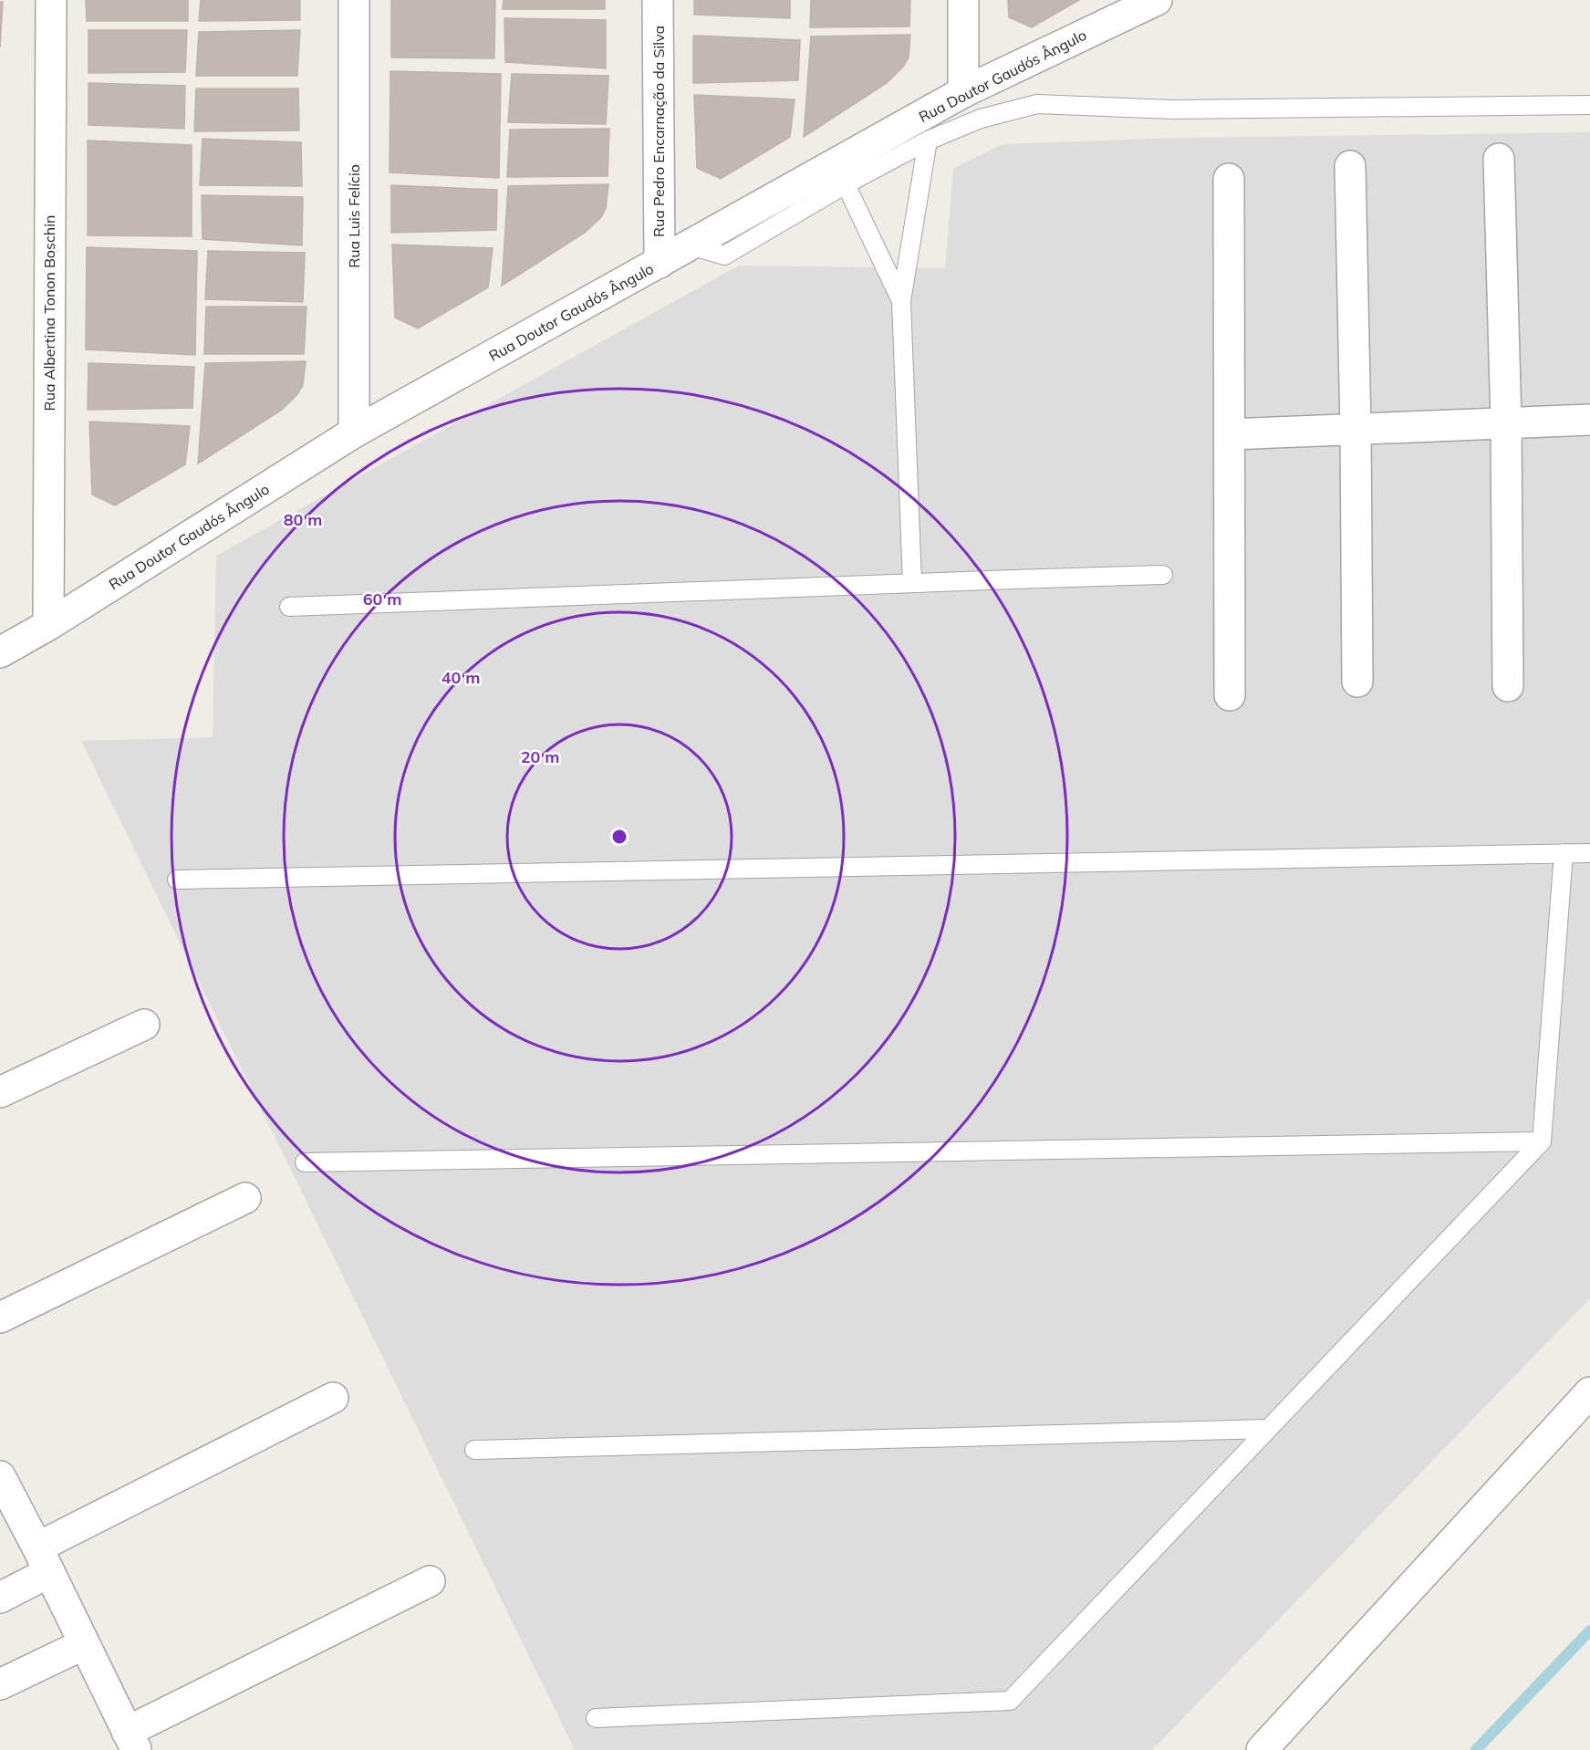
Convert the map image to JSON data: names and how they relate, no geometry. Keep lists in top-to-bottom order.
{
  "streets": {
    "street": [
      "Rua Doutor Gaudós Ângulo",
      "Rua Pedro Encarnação da Silva",
      "Rua Luis Felício",
      "Rua Albertina Tonon Boschin"
    ]
  },
  "crossings": [
    ["Rua Doutor Gaudós Ângulo", "Rua Pedro Encarnação da Silva"],
    ["Rua Doutor Gaudós Ângulo", "Rua Luis Felício"],
    ["Rua Doutor Gaudós Ângulo", "Rua Albertina Tonon Boschin"]
  ],
  "rings": [
    "80 m",
    "60 m",
    "40 m",
    "20 m"
  ]
}
